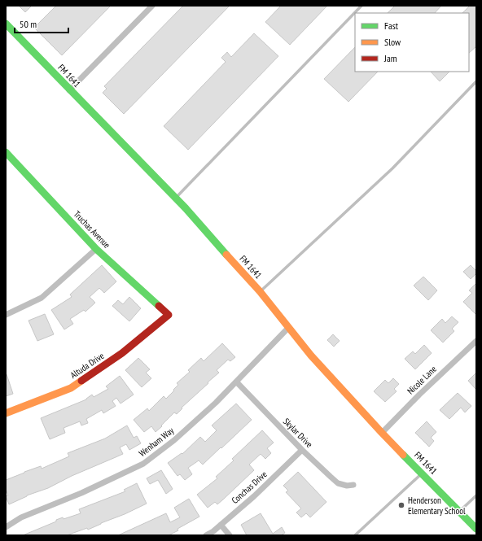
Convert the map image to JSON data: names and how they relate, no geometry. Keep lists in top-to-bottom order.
{
  "streets": {
    "main road": ["FM 1641", "Truchas Avenue", "Altuda Drive"],
    "street": [
      "Nicole Lane",
      "Skylar Drive",
      "Wenham Way",
      "Conchas Drive"
    ]
  },
  "crossings": [
    ["FM 1641", "Nicole Lane"],
    ["FM 1641", "Wenham Way"],
    ["Truchas Avenue", "Altuda Drive"],
    ["Skylar Drive", "Wenham Way"],
    ["Skylar Drive", "Conchas Drive"]
  ],
  "places": ["Henderson Elementary School"],
  "legend": ["Fast", "Slow", "Jam"],
  "scale_bar": "50 m"
}
